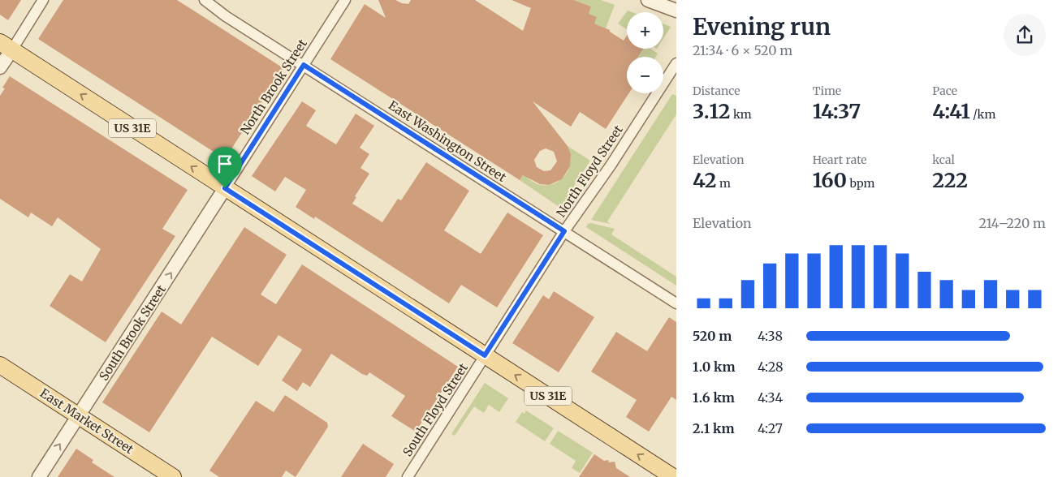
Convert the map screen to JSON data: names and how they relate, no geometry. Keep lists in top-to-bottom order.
{
  "streets": {
    "main road": ["US 31E", "East Market Street"],
    "street": [
      "North Brook Street",
      "East Washington Street",
      "North Floyd Street",
      "South Brook Street",
      "South Floyd Street"
    ]
  },
  "crossings": [
    ["North Brook Street", "US 31E"],
    ["North Brook Street", "East Washington Street"],
    ["North Brook Street", "South Brook Street"],
    ["US 31E", "North Floyd Street"],
    ["US 31E", "South Brook Street"],
    ["US 31E", "South Floyd Street"],
    ["East Washington Street", "North Floyd Street"],
    ["North Floyd Street", "South Floyd Street"],
    ["South Brook Street", "East Market Street"]
  ],
  "one_way": ["South Brook Street"],
  "page": {
    "heading": ["Evening run", "21:34 · 6 × 520 m"],
    "map_buttons": ["+", "−"],
    "stats": [
      ["Distance", "3.12 km"],
      ["Time", "14:37"],
      ["Pace", "4:41 /km"],
      ["Elevation", "42 m"],
      ["Heart rate", "160 bpm"],
      ["kcal", "222"]
    ],
    "chart": ["Elevation", "214–220 m"],
    "list": [
      {
        "name": "520 m",
        "note": "4:38"
      },
      {
        "name": "1.0 km",
        "note": "4:28"
      },
      {
        "name": "1.6 km",
        "note": "4:34"
      },
      {
        "name": "2.1 km",
        "note": "4:27"
      }
    ]
  }
}
